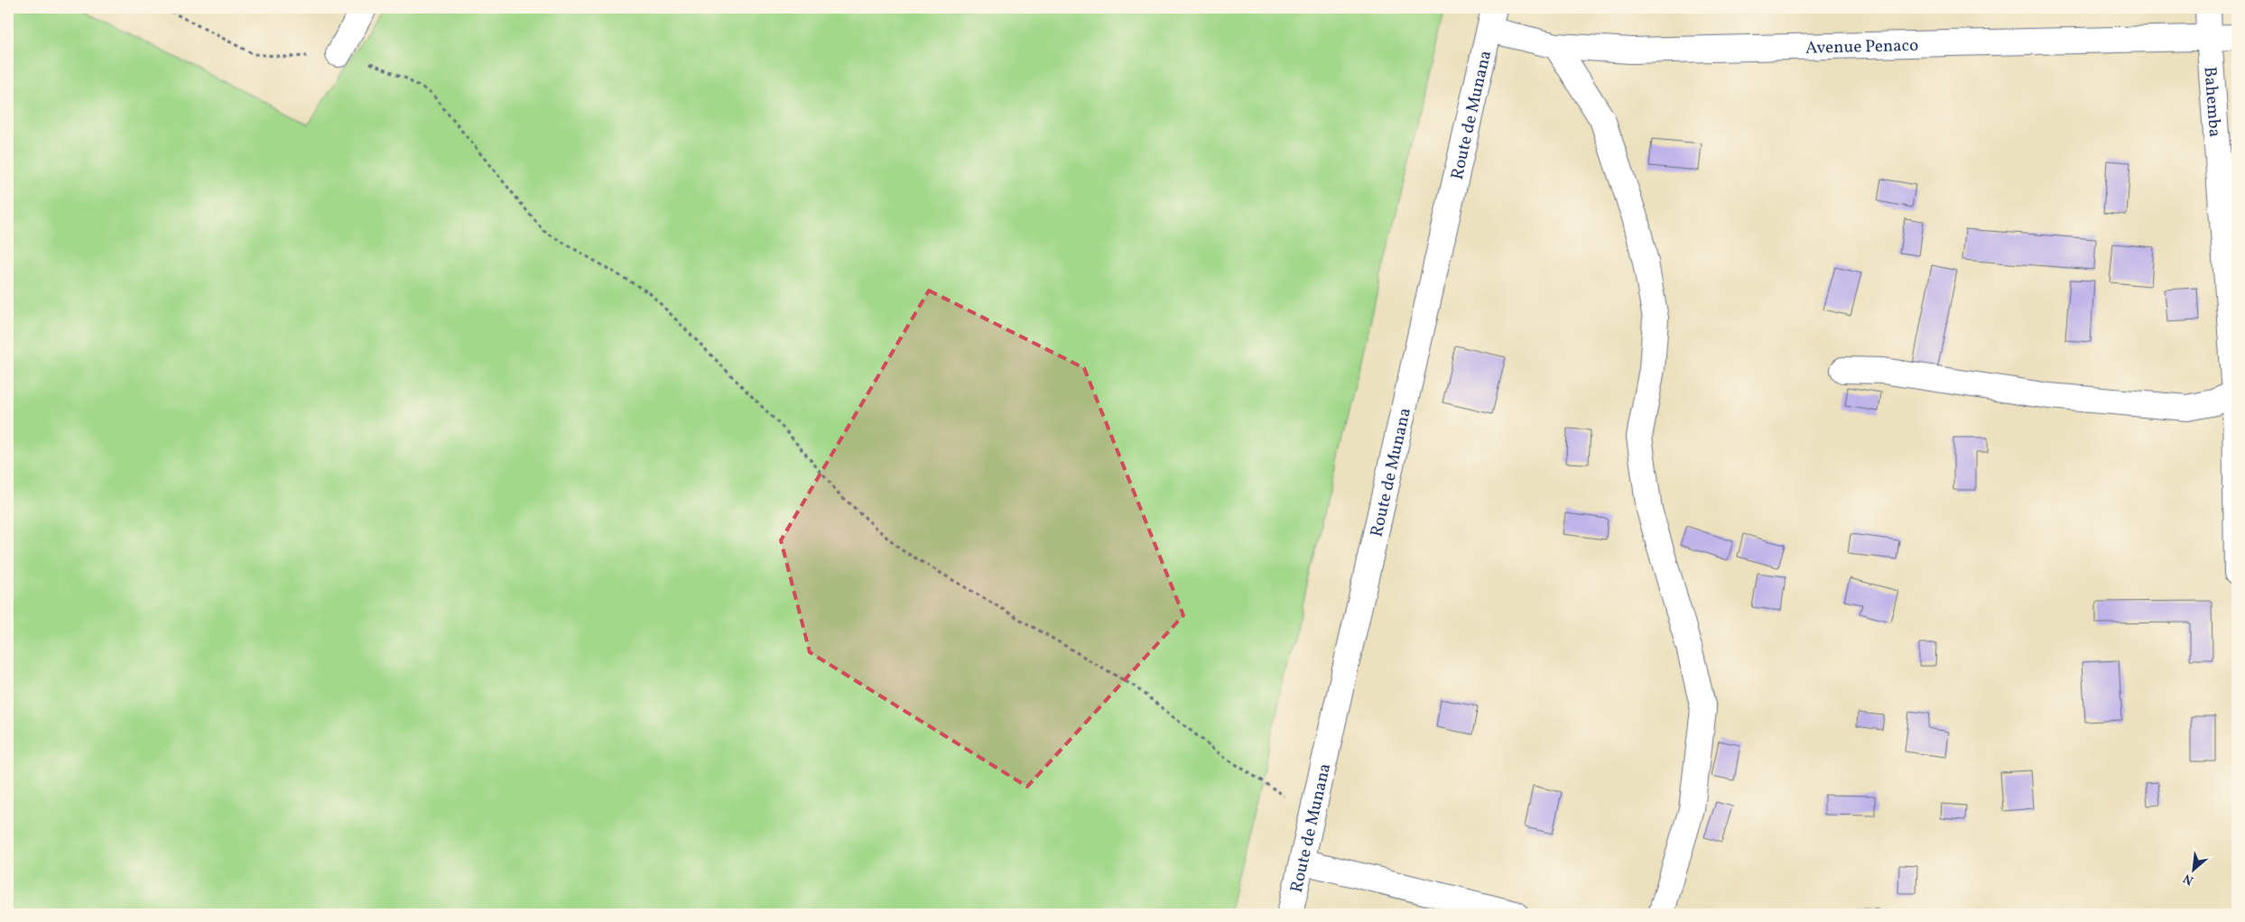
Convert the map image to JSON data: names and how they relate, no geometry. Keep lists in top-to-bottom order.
{
  "streets": {
    "street": ["Avenue Penaco", "Bahemba", "Route de Munana"]
  },
  "crossings": [
    ["Avenue Penaco", "Bahemba"],
    ["Avenue Penaco", "Route de Munana"]
  ],
  "north": "bottom left"
}
